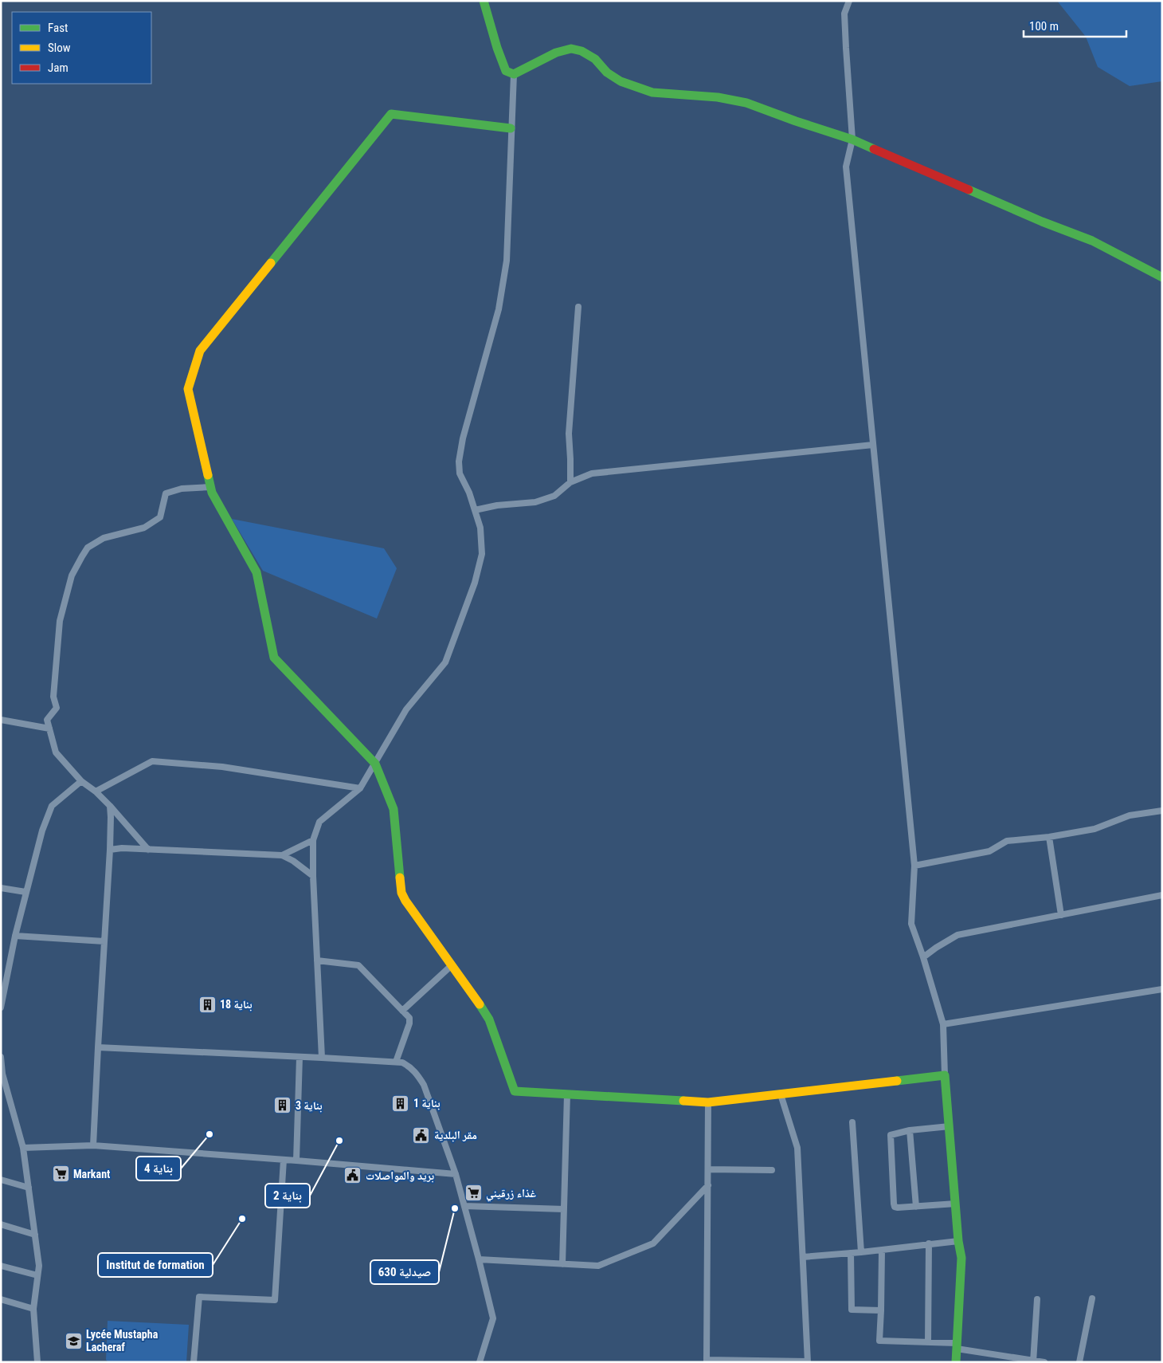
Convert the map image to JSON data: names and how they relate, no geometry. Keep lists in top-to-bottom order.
{
  "places": {
    "building": ["بناية 18", "بناية 1", "بناية 3"],
    "other": [
      "بناية 4",
      "بناية 2",
      "صيدلية 630",
      "Institut de formation"
    ],
    "public building": ["مقر البلدية", "بريد والمواصلات"],
    "supermarket": ["Markant", "غذاء زرقيني"],
    "school or university": ["Lycée Mustapha Lacheraf"]
  },
  "legend": ["Fast", "Slow", "Jam"],
  "scale_bar": "100 m"
}
